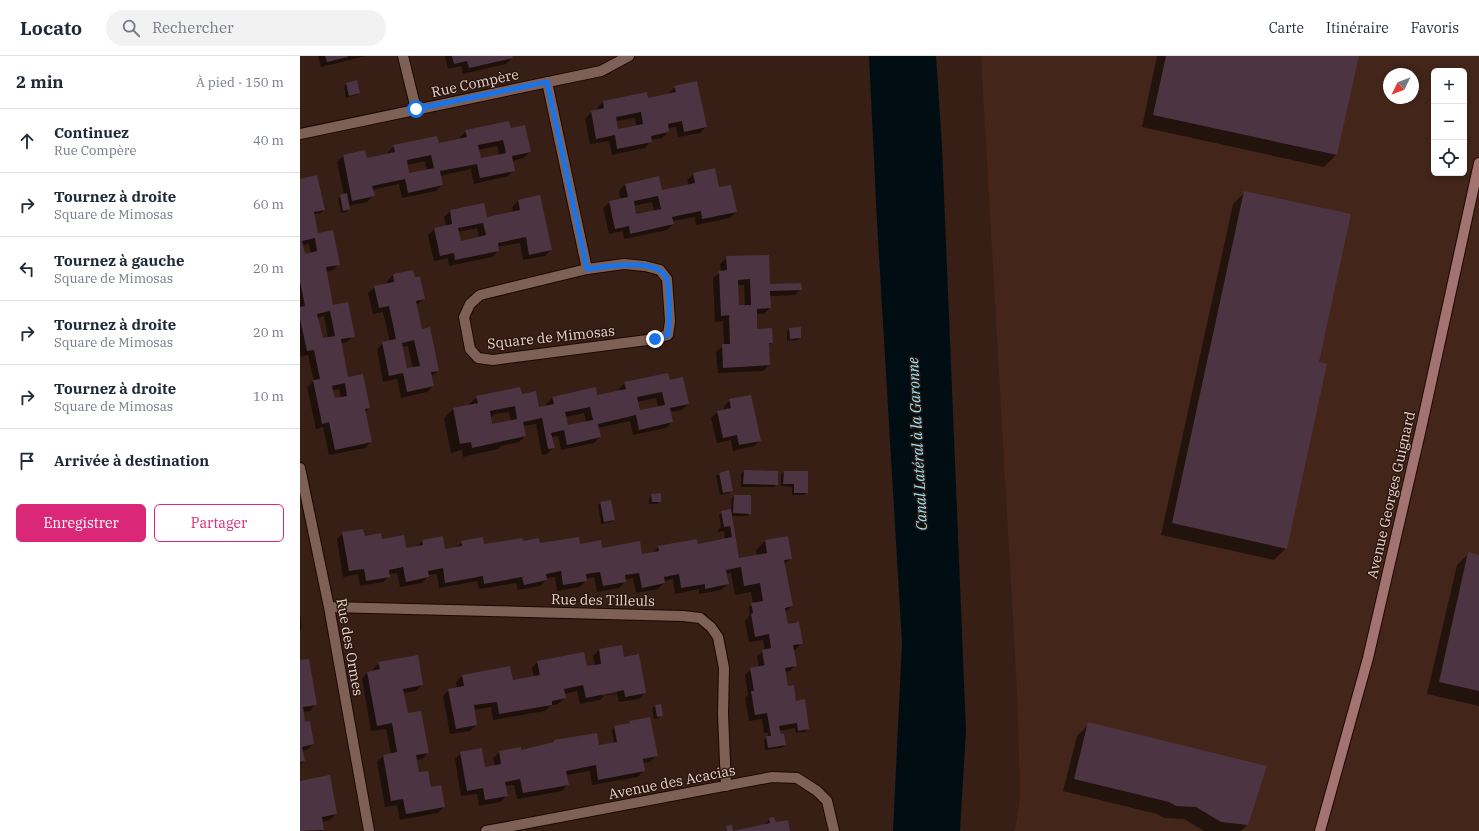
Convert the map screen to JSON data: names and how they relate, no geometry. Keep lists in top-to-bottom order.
{
  "streets": {
    "street": [
      "Rue Compère",
      "Square de Mimosas",
      "Avenue Georges Guignard",
      "Rue des Tilleuls",
      "Rue des Ormes",
      "Avenue des Acacias"
    ]
  },
  "crossings": [
    ["Rue des Tilleuls", "Rue des Ormes"],
    ["Rue des Tilleuls", "Avenue des Acacias"]
  ],
  "water": ["Canal Latéral à la Garonne"],
  "north": "bottom left",
  "page": {
    "header": "Locato",
    "search": "Rechercher",
    "nav": ["Carte", "Itinéraire", "Favoris"],
    "heading": ["2 min", "À pied · 150 m"],
    "map_buttons": ["+", "−"],
    "list": [
      ["Continuez", "Rue Compère", "40 m"],
      ["Tournez à droite", "Square de Mimosas", "60 m"],
      ["Tournez à gauche", "Square de Mimosas", "20 m"],
      ["Tournez à droite", "Square de Mimosas", "20 m"],
      ["Tournez à droite", "Square de Mimosas", "10 m"],
      "Arrivée à destination"
    ],
    "buttons": ["Enregistrer", "Partager"]
  }
}
